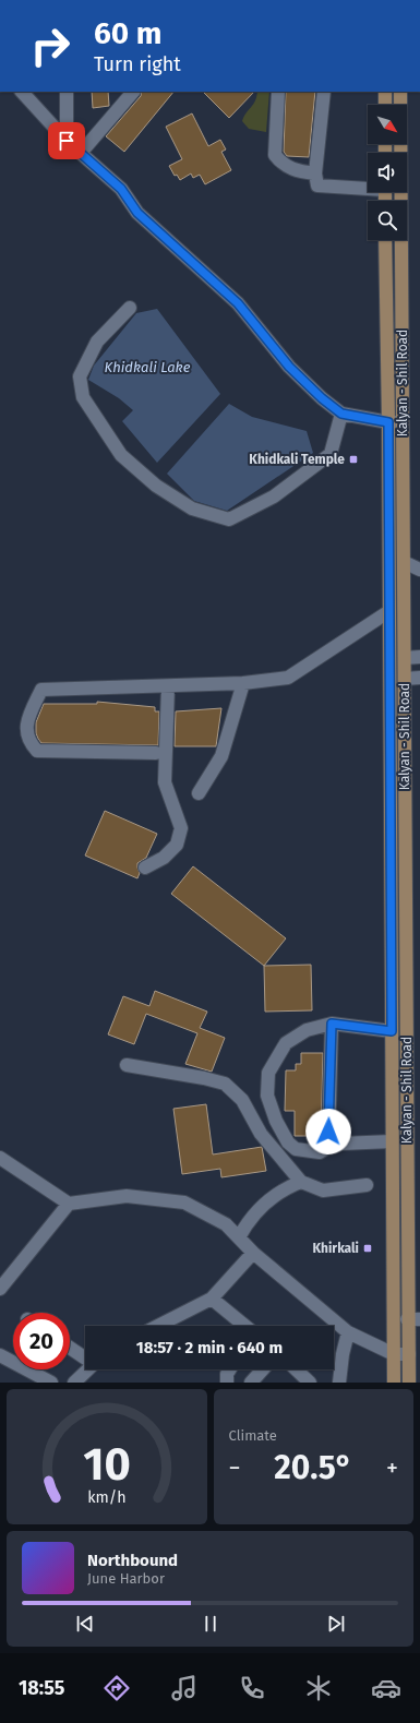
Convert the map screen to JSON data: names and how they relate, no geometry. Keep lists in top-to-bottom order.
{
  "streets": {
    "main road": ["Kalyan - Shil Road"]
  },
  "water": ["Khidkali Lake"],
  "places": {
    "transit": ["Khidkali Temple", "Khirkali"]
  },
  "north": "bottom right",
  "page": {
    "turn": ["60 m", "Turn right"],
    "limit": "20",
    "trip": "18:57 · 2 min · 640 m",
    "tile": "Climate",
    "heat": ["−", "20.5°", "+"],
    "song": ["Northbound", "June Harbor"],
    "tabs": "18:55",
    "gauge": ["10", "km/h"]
  }
}
